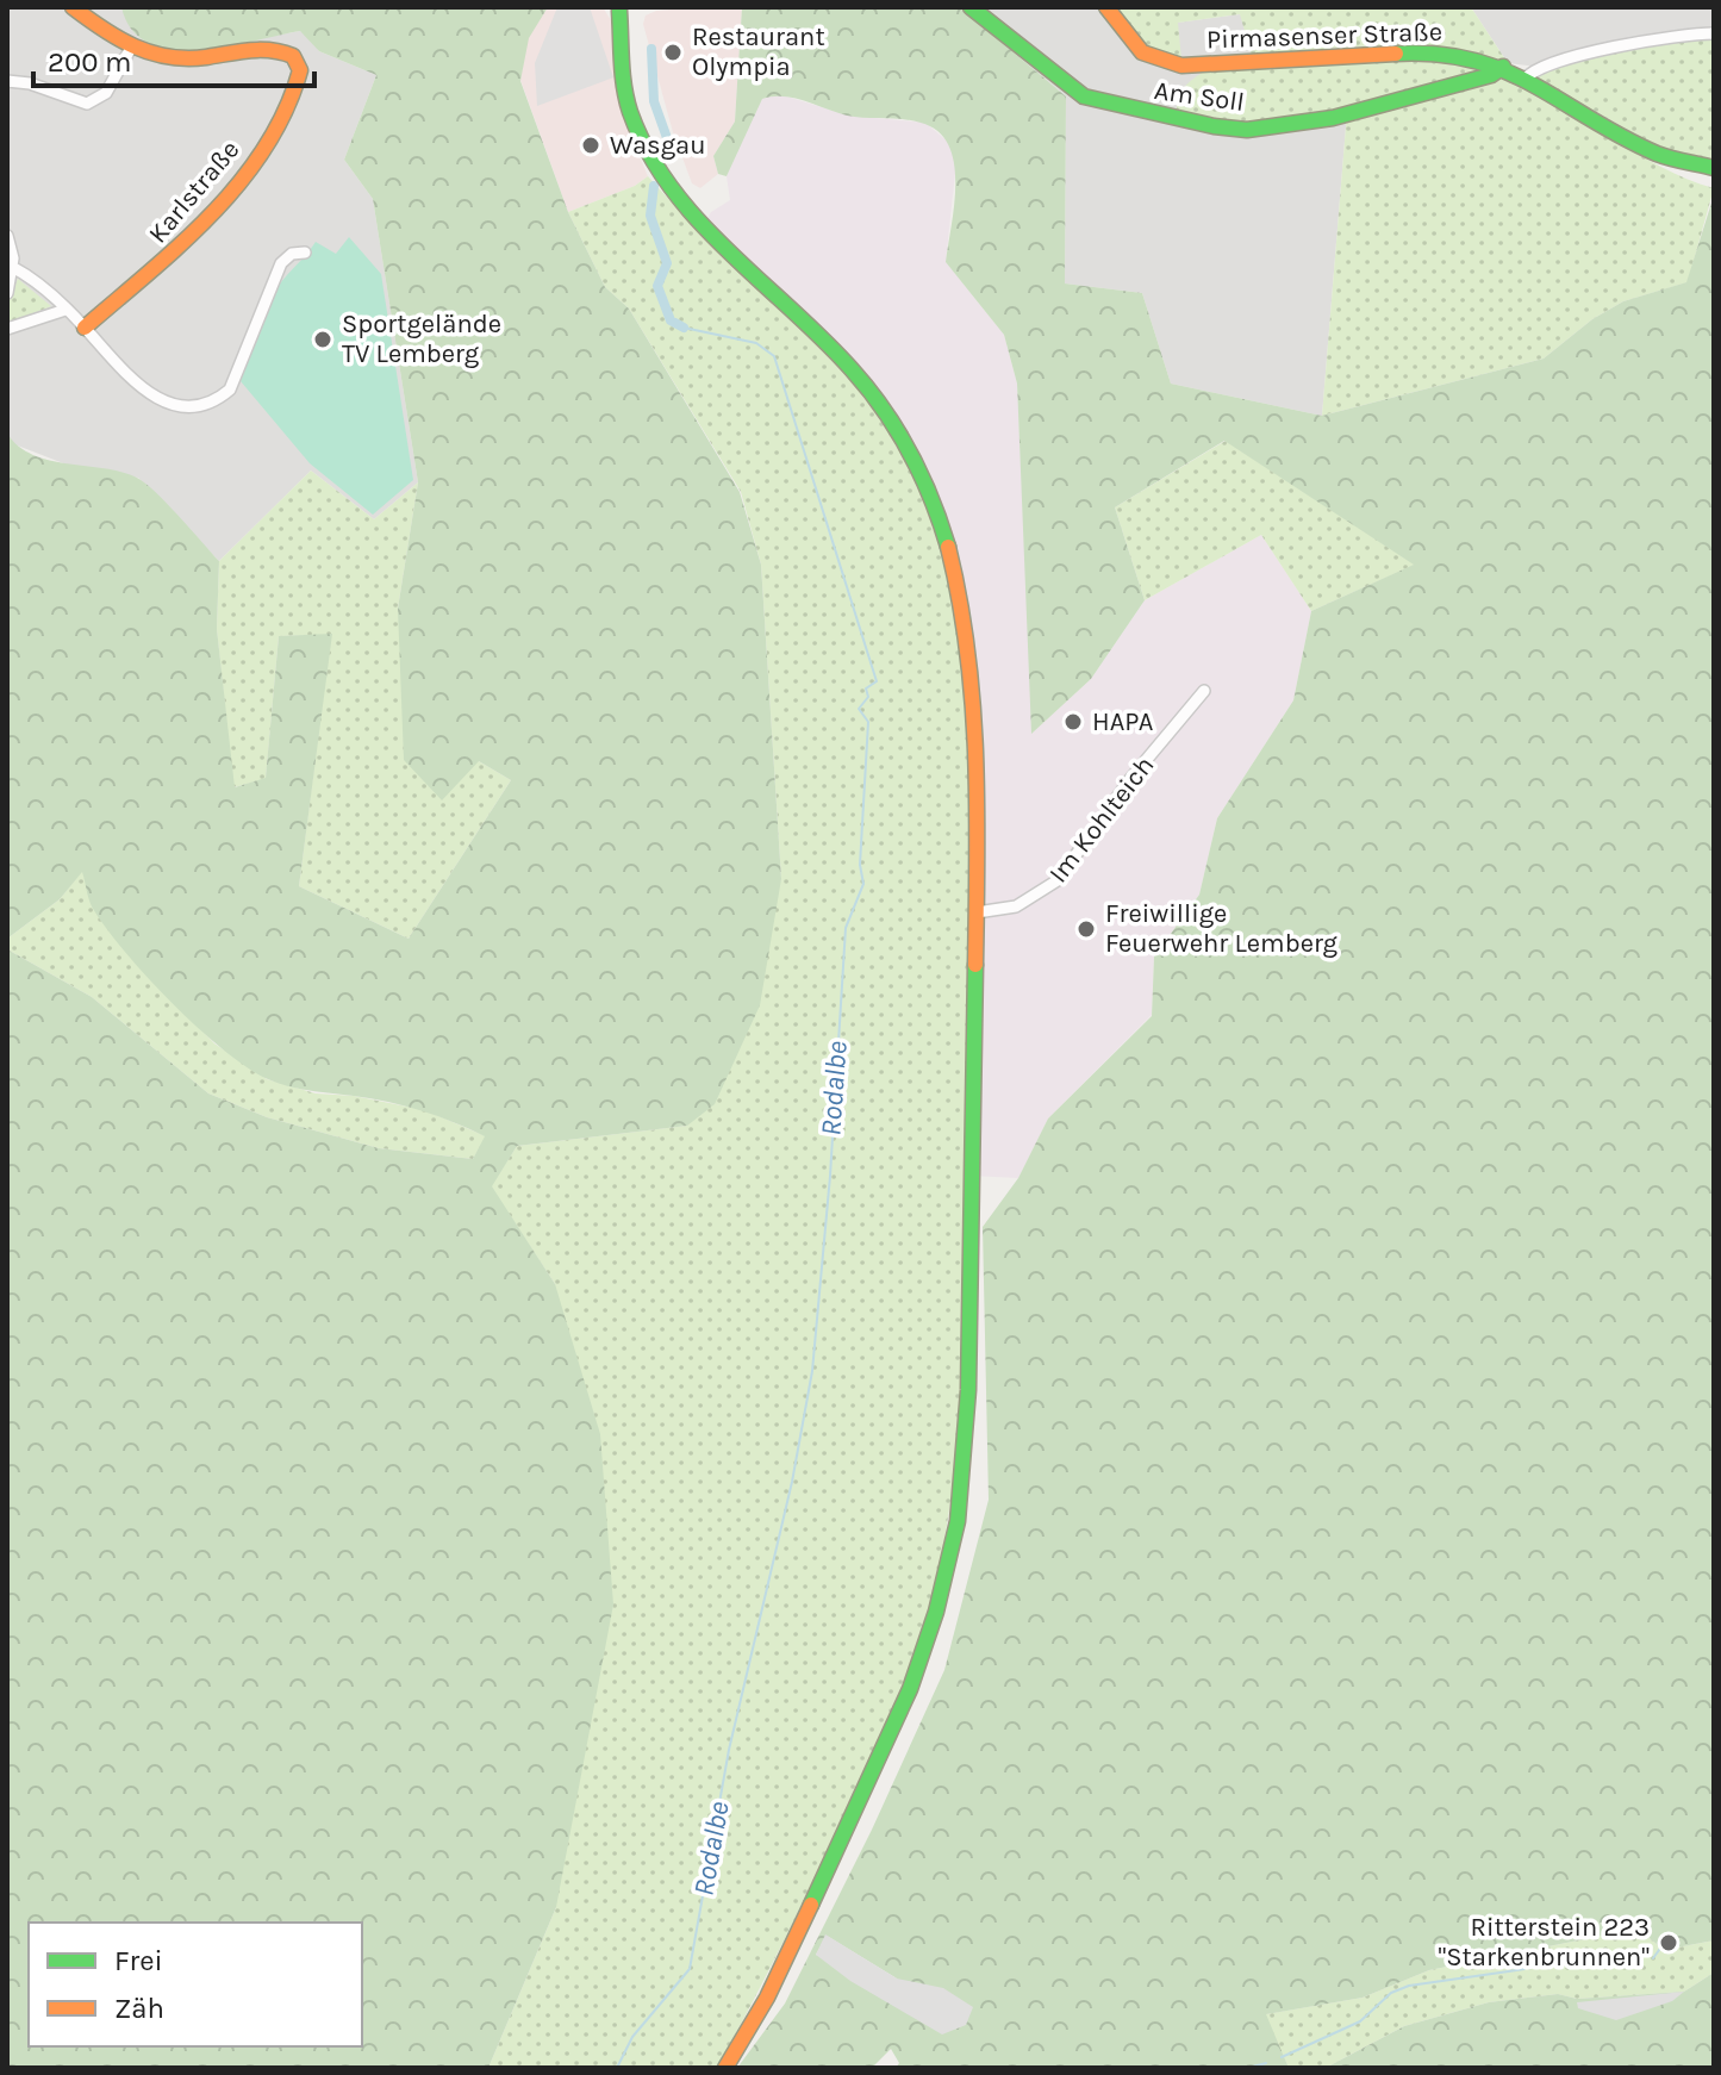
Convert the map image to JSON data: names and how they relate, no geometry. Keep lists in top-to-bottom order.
{
  "streets": {
    "street": [
      "Pirmasenser Straße",
      "Am Soll",
      "Karlstraße",
      "Im Kohlteich"
    ]
  },
  "crossings": [
    ["Pirmasenser Straße", "Am Soll"]
  ],
  "water": ["Rodalbe"],
  "places": [
    "Restaurant Olympia",
    "Wasgau",
    "Sportgelände TV Lemberg",
    "HAPA",
    "Freiwillige Feuerwehr Lemberg",
    "Ritterstein 223 \"Starkenbrunnen\""
  ],
  "legend": ["Frei", "Zäh"],
  "scale_bar": "200 m"
}
